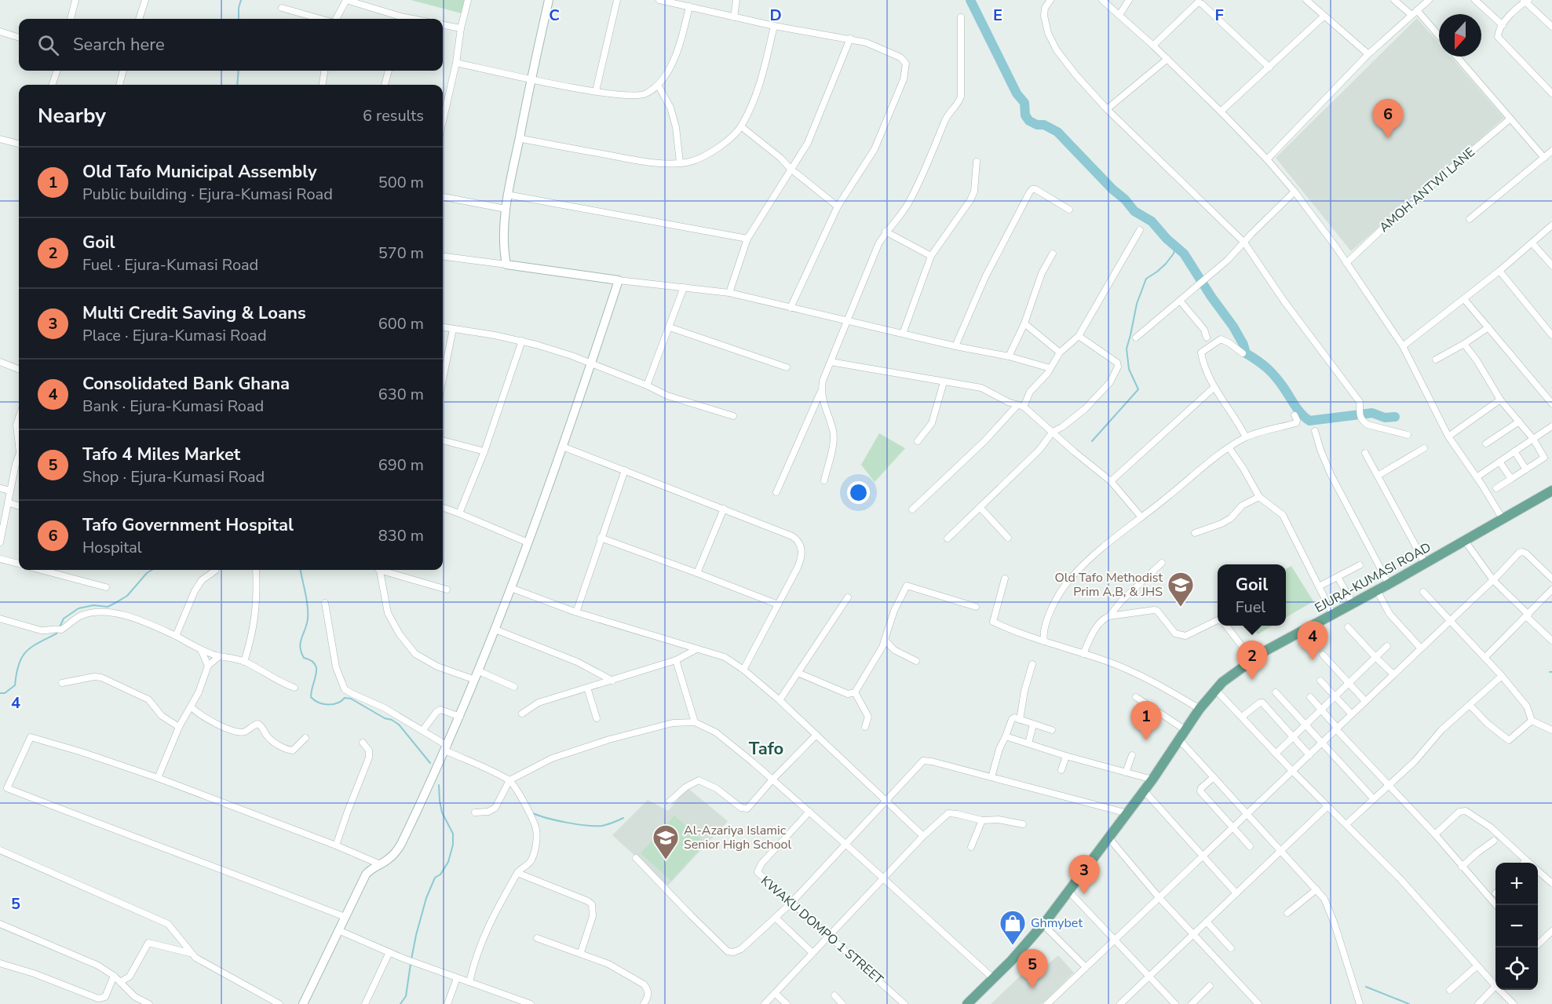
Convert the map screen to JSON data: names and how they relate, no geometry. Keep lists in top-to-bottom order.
{
  "streets": {
    "main road": ["EJURA-KUMASI ROAD"],
    "street": ["AMOH ANTWI LANE", "KWAKU DOMPO 1 STREET"]
  },
  "districts": ["Tafo"],
  "places": {
    "school or university": ["Old Tafo Methodist Prim A,B, & JHS", "Al-Azariya Islamic Senior High School"],
    "shop": ["Ghmybet"]
  },
  "north": "bottom",
  "page": {
    "search": "Search here",
    "heading": ["Nearby", "6 results"],
    "pins": [
      "6",
      "4",
      "2",
      "1",
      "3",
      "5"
    ],
    "list": [
      {
        "mark": "1",
        "name": "Old Tafo Municipal Assembly",
        "note": "Public building · Ejura-Kumasi Road",
        "value": "500 m"
      },
      {
        "mark": "2",
        "name": "Goil",
        "note": "Fuel · Ejura-Kumasi Road",
        "value": "570 m"
      },
      {
        "mark": "3",
        "name": "Multi Credit Saving & Loans",
        "note": "Place · Ejura-Kumasi Road",
        "value": "600 m"
      },
      {
        "mark": "4",
        "name": "Consolidated Bank Ghana",
        "note": "Bank · Ejura-Kumasi Road",
        "value": "630 m"
      },
      {
        "mark": "5",
        "name": "Tafo 4 Miles Market",
        "note": "Shop · Ejura-Kumasi Road",
        "value": "690 m"
      },
      {
        "mark": "6",
        "name": "Tafo Government Hospital",
        "note": "Hospital",
        "value": "830 m"
      }
    ],
    "popup": ["Goil", "Fuel"],
    "map_buttons": ["+", "−"]
  },
  "grid": {
    "columns": [
      "C",
      "D",
      "E",
      "F"
    ],
    "rows": ["4", "5"]
  }
}
